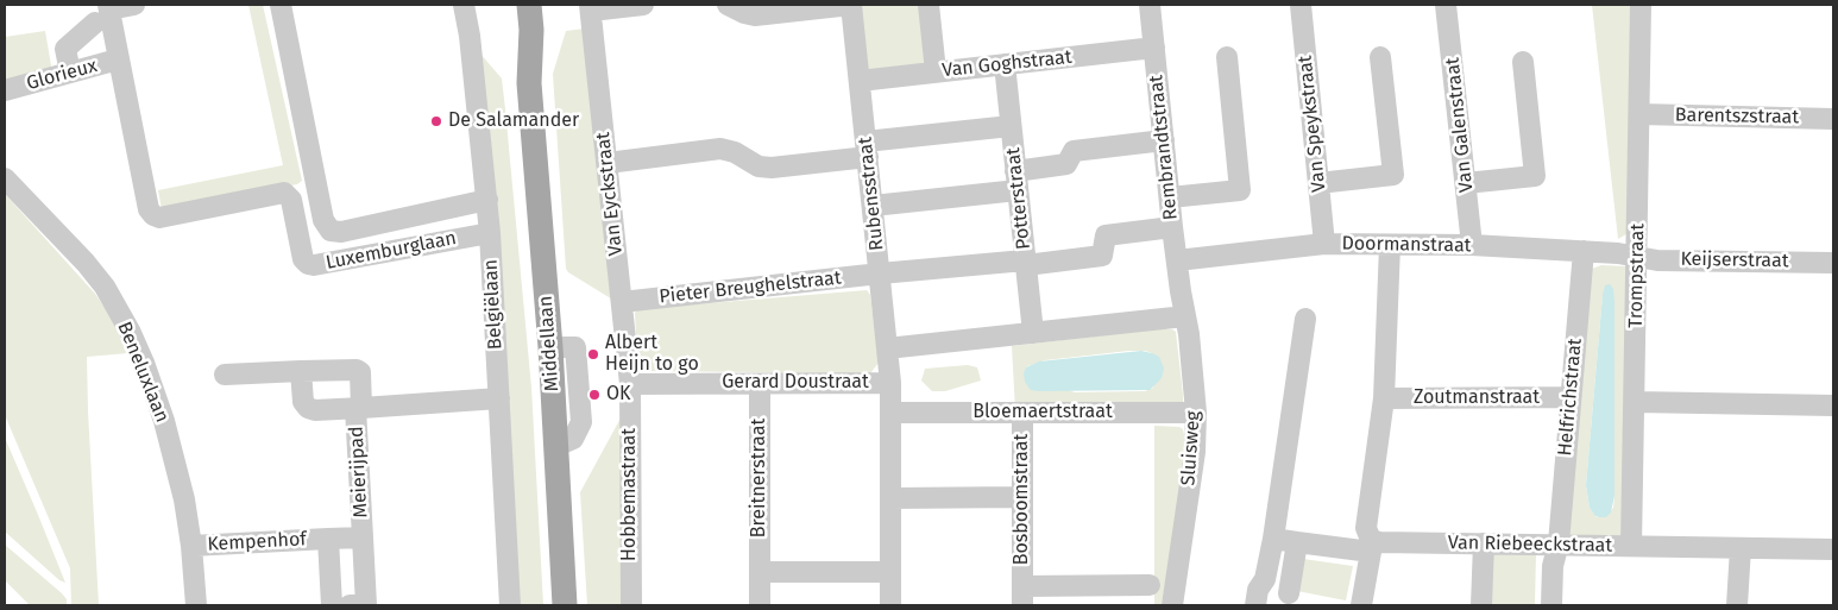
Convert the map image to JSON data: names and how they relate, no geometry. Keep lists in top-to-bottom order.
{
  "streets": {
    "main road": ["Middellaan"],
    "street": [
      "Van Goghstraat",
      "Glorieux",
      "Barentszstraat",
      "Van Speykstraat",
      "Van Galenstraat",
      "Rembrandtstraat",
      "Van Eyckstraat",
      "Rubensstraat",
      "Potterstraat",
      "Doormanstraat",
      "Luxemburglaan",
      "Keijserstraat",
      "Trompstraat",
      "Pieter Breughelstraat",
      "Belgiëlaan",
      "Beneluxlaan",
      "Gerard Doustraat",
      "Helfrichstraat",
      "Zoutmanstraat",
      "Bloemaertstraat",
      "Sluisweg",
      "Meierijpad",
      "Breitnerstraat",
      "Hobbemastraat",
      "Bosboomstraat",
      "Kempenhof",
      "Van Riebeeckstraat"
    ]
  },
  "crossings": [
    ["Van Goghstraat", "Rembrandtstraat"],
    ["Van Goghstraat", "Rubensstraat"],
    ["Van Goghstraat", "Potterstraat"],
    ["Glorieux", "Luxemburglaan"],
    ["Barentszstraat", "Trompstraat"],
    ["Van Speykstraat", "Doormanstraat"],
    ["Van Galenstraat", "Doormanstraat"],
    ["Rembrandtstraat", "Doormanstraat"],
    ["Rembrandtstraat", "Pieter Breughelstraat"],
    ["Rembrandtstraat", "Sluisweg"],
    ["Van Eyckstraat", "Pieter Breughelstraat"],
    ["Van Eyckstraat", "Gerard Doustraat"],
    ["Van Eyckstraat", "Hobbemastraat"],
    ["Rubensstraat", "Pieter Breughelstraat"],
    ["Rubensstraat", "Gerard Doustraat"],
    ["Rubensstraat", "Bloemaertstraat"],
    ["Potterstraat", "Pieter Breughelstraat"],
    ["Doormanstraat", "Keijserstraat"],
    ["Doormanstraat", "Trompstraat"],
    ["Doormanstraat", "Helfrichstraat"],
    ["Luxemburglaan", "Belgiëlaan"],
    ["Keijserstraat", "Trompstraat"],
    ["Trompstraat", "Van Riebeeckstraat"],
    ["Beneluxlaan", "Kempenhof"],
    ["Gerard Doustraat", "Breitnerstraat"],
    ["Gerard Doustraat", "Hobbemastraat"],
    ["Helfrichstraat", "Zoutmanstraat"],
    ["Helfrichstraat", "Van Riebeeckstraat"],
    ["Bloemaertstraat", "Sluisweg"],
    ["Bloemaertstraat", "Bosboomstraat"],
    ["Meierijpad", "Kempenhof"]
  ],
  "places": ["De Salamander", "Albert Heijn to go", "OK"]
}
